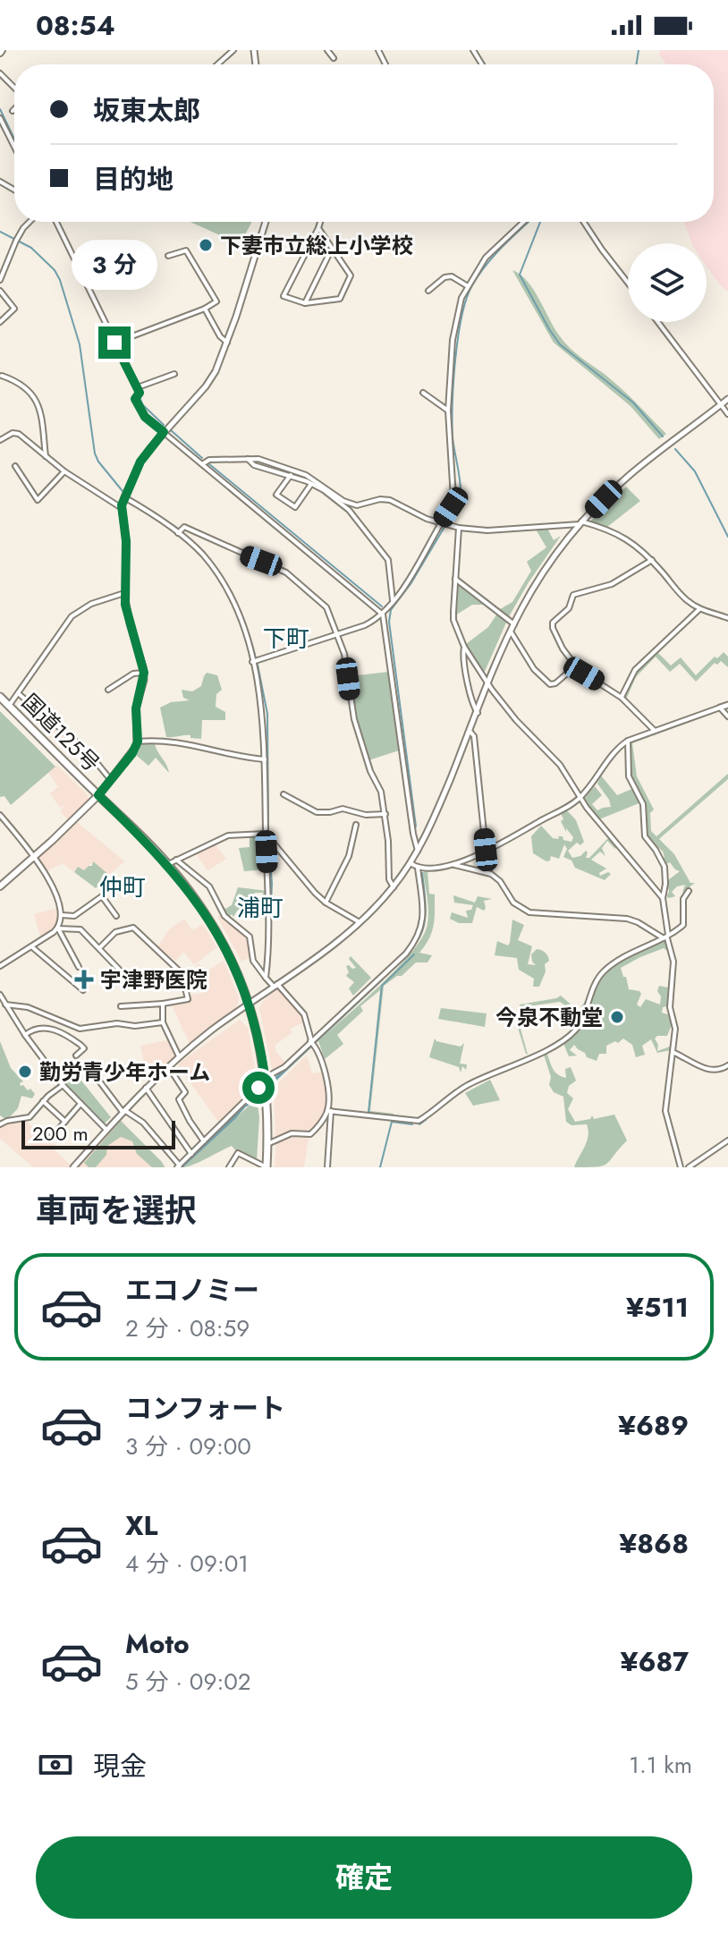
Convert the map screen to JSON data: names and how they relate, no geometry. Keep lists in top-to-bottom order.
{
  "streets": {
    "highway": ["国道125号"]
  },
  "districts": ["下町", "仲町", "浦町"],
  "places": {
    "other": ["下妻市立総上小学校", "今泉不動堂", "勤労青少年ホーム"],
    "health": ["宇津野医院"]
  },
  "scale_bar": "200 m",
  "page": {
    "status": "08:54",
    "banner": ["坂東太郎", "目的地"],
    "bubble": "3 分",
    "scale": "200 m",
    "heading": "車両を選択",
    "list": [
      {
        "name": "エコノミー",
        "note": "2 分 · 08:59",
        "value": "¥511"
      },
      {
        "name": "コンフォート",
        "note": "3 分 · 09:00",
        "value": "¥689"
      },
      {
        "name": "XL",
        "note": "4 分 · 09:01",
        "value": "¥868"
      },
      {
        "name": "Moto",
        "note": "5 分 · 09:02",
        "value": "¥687"
      }
    ],
    "pay": ["現金", "1.1 km"],
    "buttons": "確定"
  }
}
